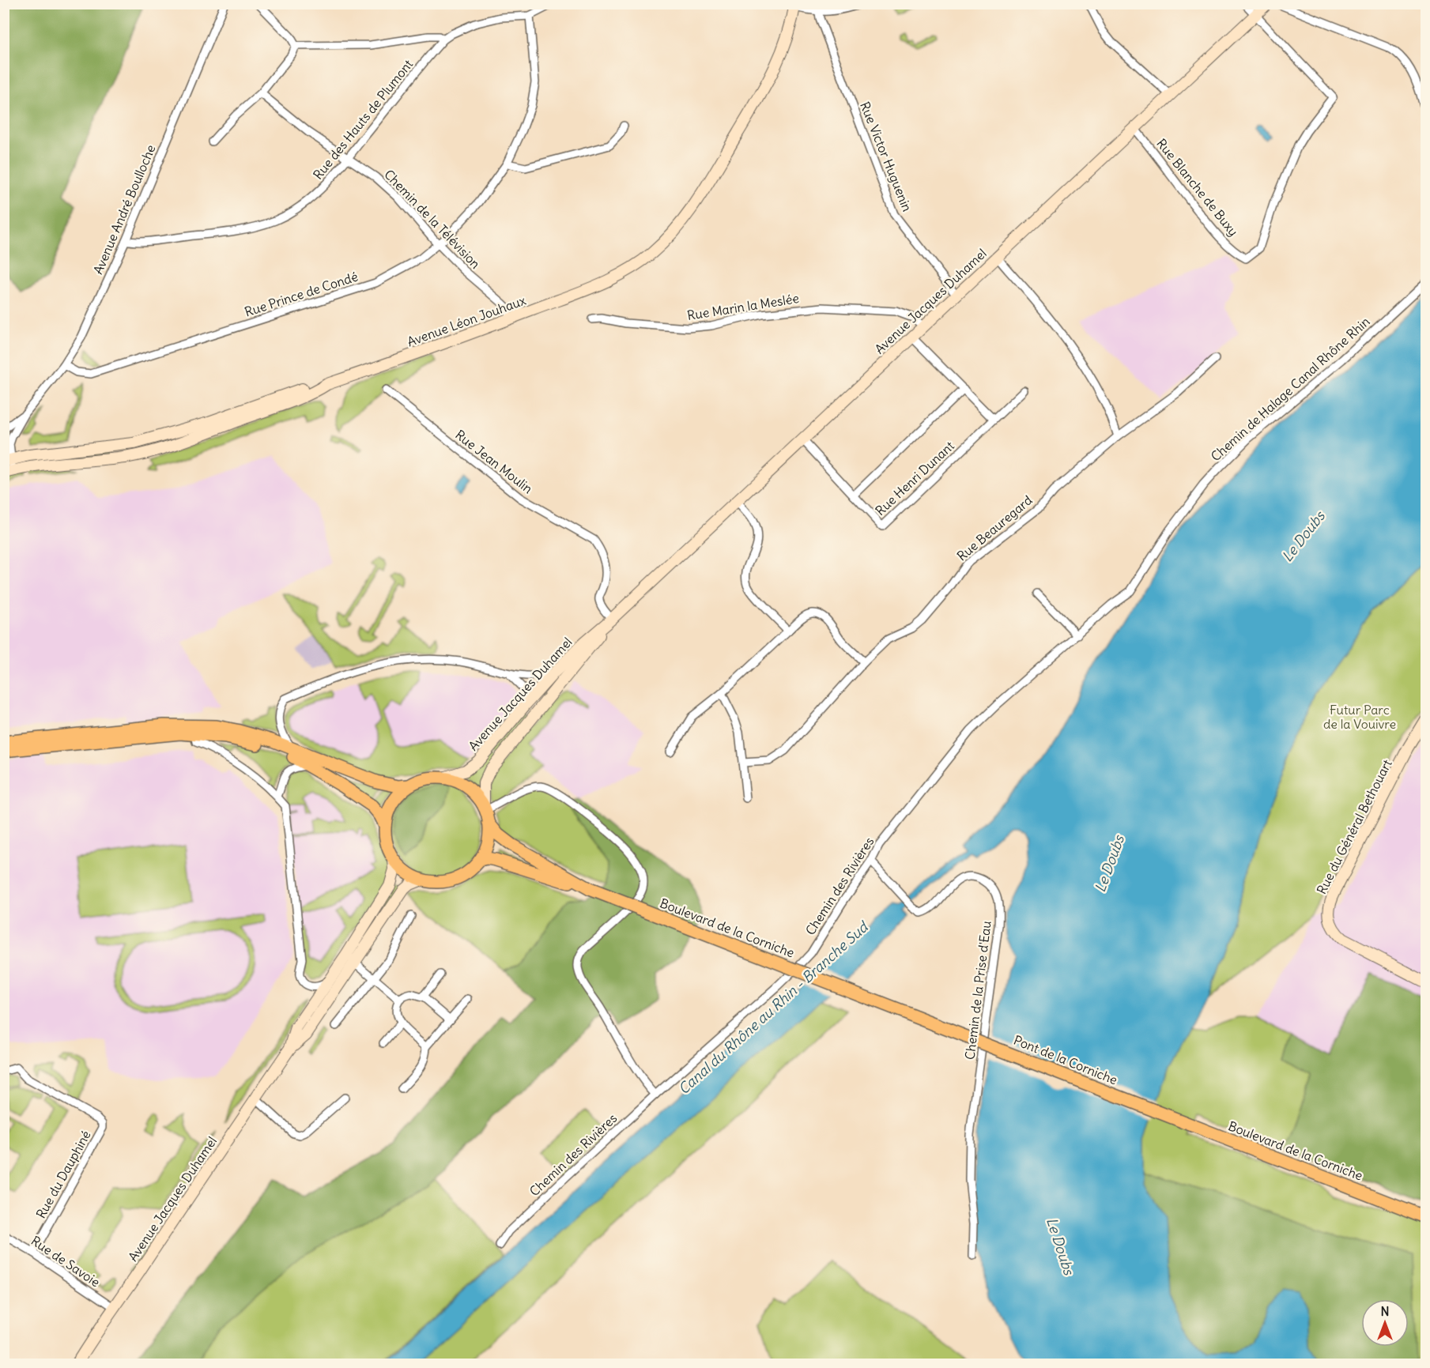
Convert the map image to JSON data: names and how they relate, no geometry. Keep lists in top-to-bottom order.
{
  "streets": {
    "main road": [
      "Avenue Jacques Duhamel",
      "Avenue Léon Jouhaux",
      "Rue du Général Bethouart",
      "Boulevard de la Corniche",
      "Pont de la Corniche"
    ],
    "street": [
      "Rue des Hauts de Plumont",
      "Rue Victor Huguenin",
      "Rue Blanche de Buxy",
      "Avenue André Boulloche",
      "Chemin de la Télévision",
      "Rue Prince de Condé",
      "Rue Marin la Meslée",
      "Chemin de Halage Canal Rhône Rhin",
      "Rue Jean Moulin",
      "Rue Henri Dunant",
      "Rue Beauregard",
      "Chemin des Rivières",
      "Chemin de la Prise d'Eau",
      "Rue du Dauphiné",
      "Rue de Savoie"
    ]
  },
  "crossings": [
    ["Rue des Hauts de Plumont", "Avenue André Boulloche"],
    ["Rue des Hauts de Plumont", "Chemin de la Télévision"],
    ["Rue des Hauts de Plumont", "Rue Prince de Condé"],
    ["Rue Victor Huguenin", "Avenue Jacques Duhamel"],
    ["Rue Blanche de Buxy", "Avenue Jacques Duhamel"],
    ["Avenue André Boulloche", "Rue Prince de Condé"],
    ["Chemin de la Télévision", "Rue Prince de Condé"],
    ["Chemin de la Télévision", "Avenue Léon Jouhaux"],
    ["Avenue Jacques Duhamel", "Rue Marin la Meslée"],
    ["Avenue Jacques Duhamel", "Rue Jean Moulin"],
    ["Avenue Jacques Duhamel", "Rue Henri Dunant"],
    ["Avenue Jacques Duhamel", "Boulevard de la Corniche"],
    ["Avenue Jacques Duhamel", "Rue de Savoie"],
    ["Chemin de Halage Canal Rhône Rhin", "Chemin des Rivières"],
    ["Chemin des Rivières", "Chemin de la Prise d'Eau"],
    ["Boulevard de la Corniche", "Pont de la Corniche"],
    ["Rue du Dauphiné", "Rue de Savoie"]
  ],
  "water": ["Le Doubs", "Canal du Rhône au Rhin - Branche Sud"],
  "parks": ["Futur Parc de la Vouivre"],
  "north": "top"
}
